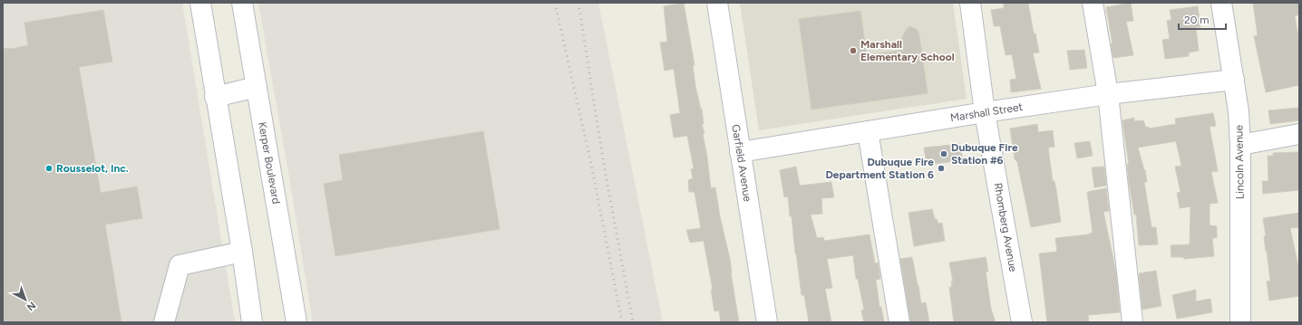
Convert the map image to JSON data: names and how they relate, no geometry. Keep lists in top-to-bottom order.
{
  "streets": {
    "street": [
      "Marshall Street",
      "Lincoln Avenue",
      "Kerper Boulevard",
      "Garfield Avenue",
      "Rhomberg Avenue"
    ]
  },
  "crossings": [
    ["Marshall Street", "Lincoln Avenue"],
    ["Marshall Street", "Garfield Avenue"],
    ["Marshall Street", "Rhomberg Avenue"]
  ],
  "places": [
    "Marshall Elementary School",
    "Dubuque Fire Station #6",
    "Rousselot, Inc.",
    "Dubuque Fire Department Station 6"
  ],
  "scale_bar": "20 m",
  "north": "bottom right"
}
